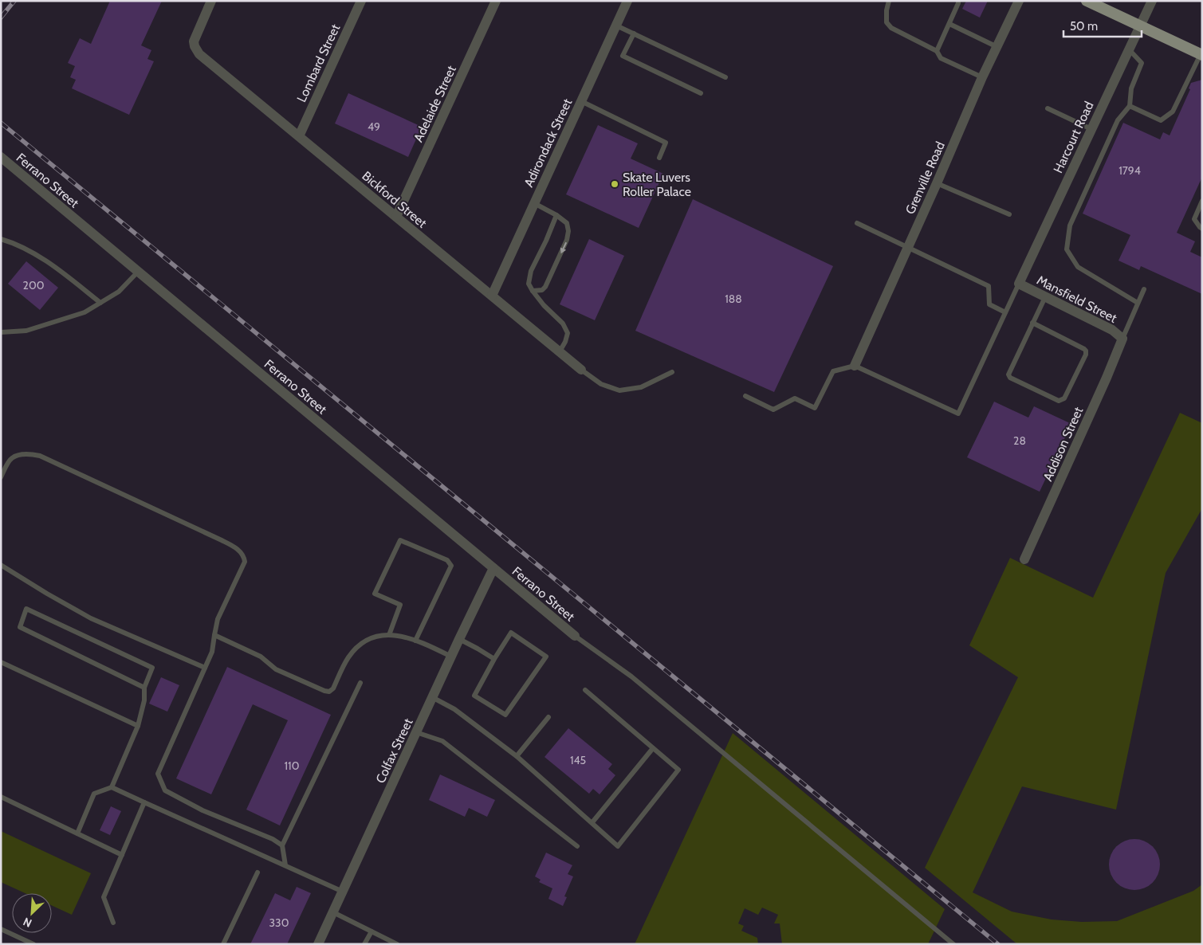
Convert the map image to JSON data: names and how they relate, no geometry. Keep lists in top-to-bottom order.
{
  "streets": {
    "street": [
      "Lombard Street",
      "Adelaide Street",
      "Harcourt Road",
      "Adirondack Street",
      "Grenville Road",
      "Ferrano Street",
      "Bickford Street",
      "Mansfield Street",
      "Addison Street",
      "Colfax Street"
    ]
  },
  "crossings": [
    ["Lombard Street", "Bickford Street"],
    ["Adelaide Street", "Bickford Street"],
    ["Harcourt Road", "Mansfield Street"],
    ["Adirondack Street", "Bickford Street"],
    ["Ferrano Street", "Colfax Street"],
    ["Mansfield Street", "Addison Street"]
  ],
  "places": ["Skate Luvers Roller Palace"],
  "house_numbers": [
    "49",
    "1794",
    "200",
    "188",
    "28",
    "145",
    "110",
    "330"
  ],
  "scale_bar": "50 m",
  "north": "bottom left"
}
